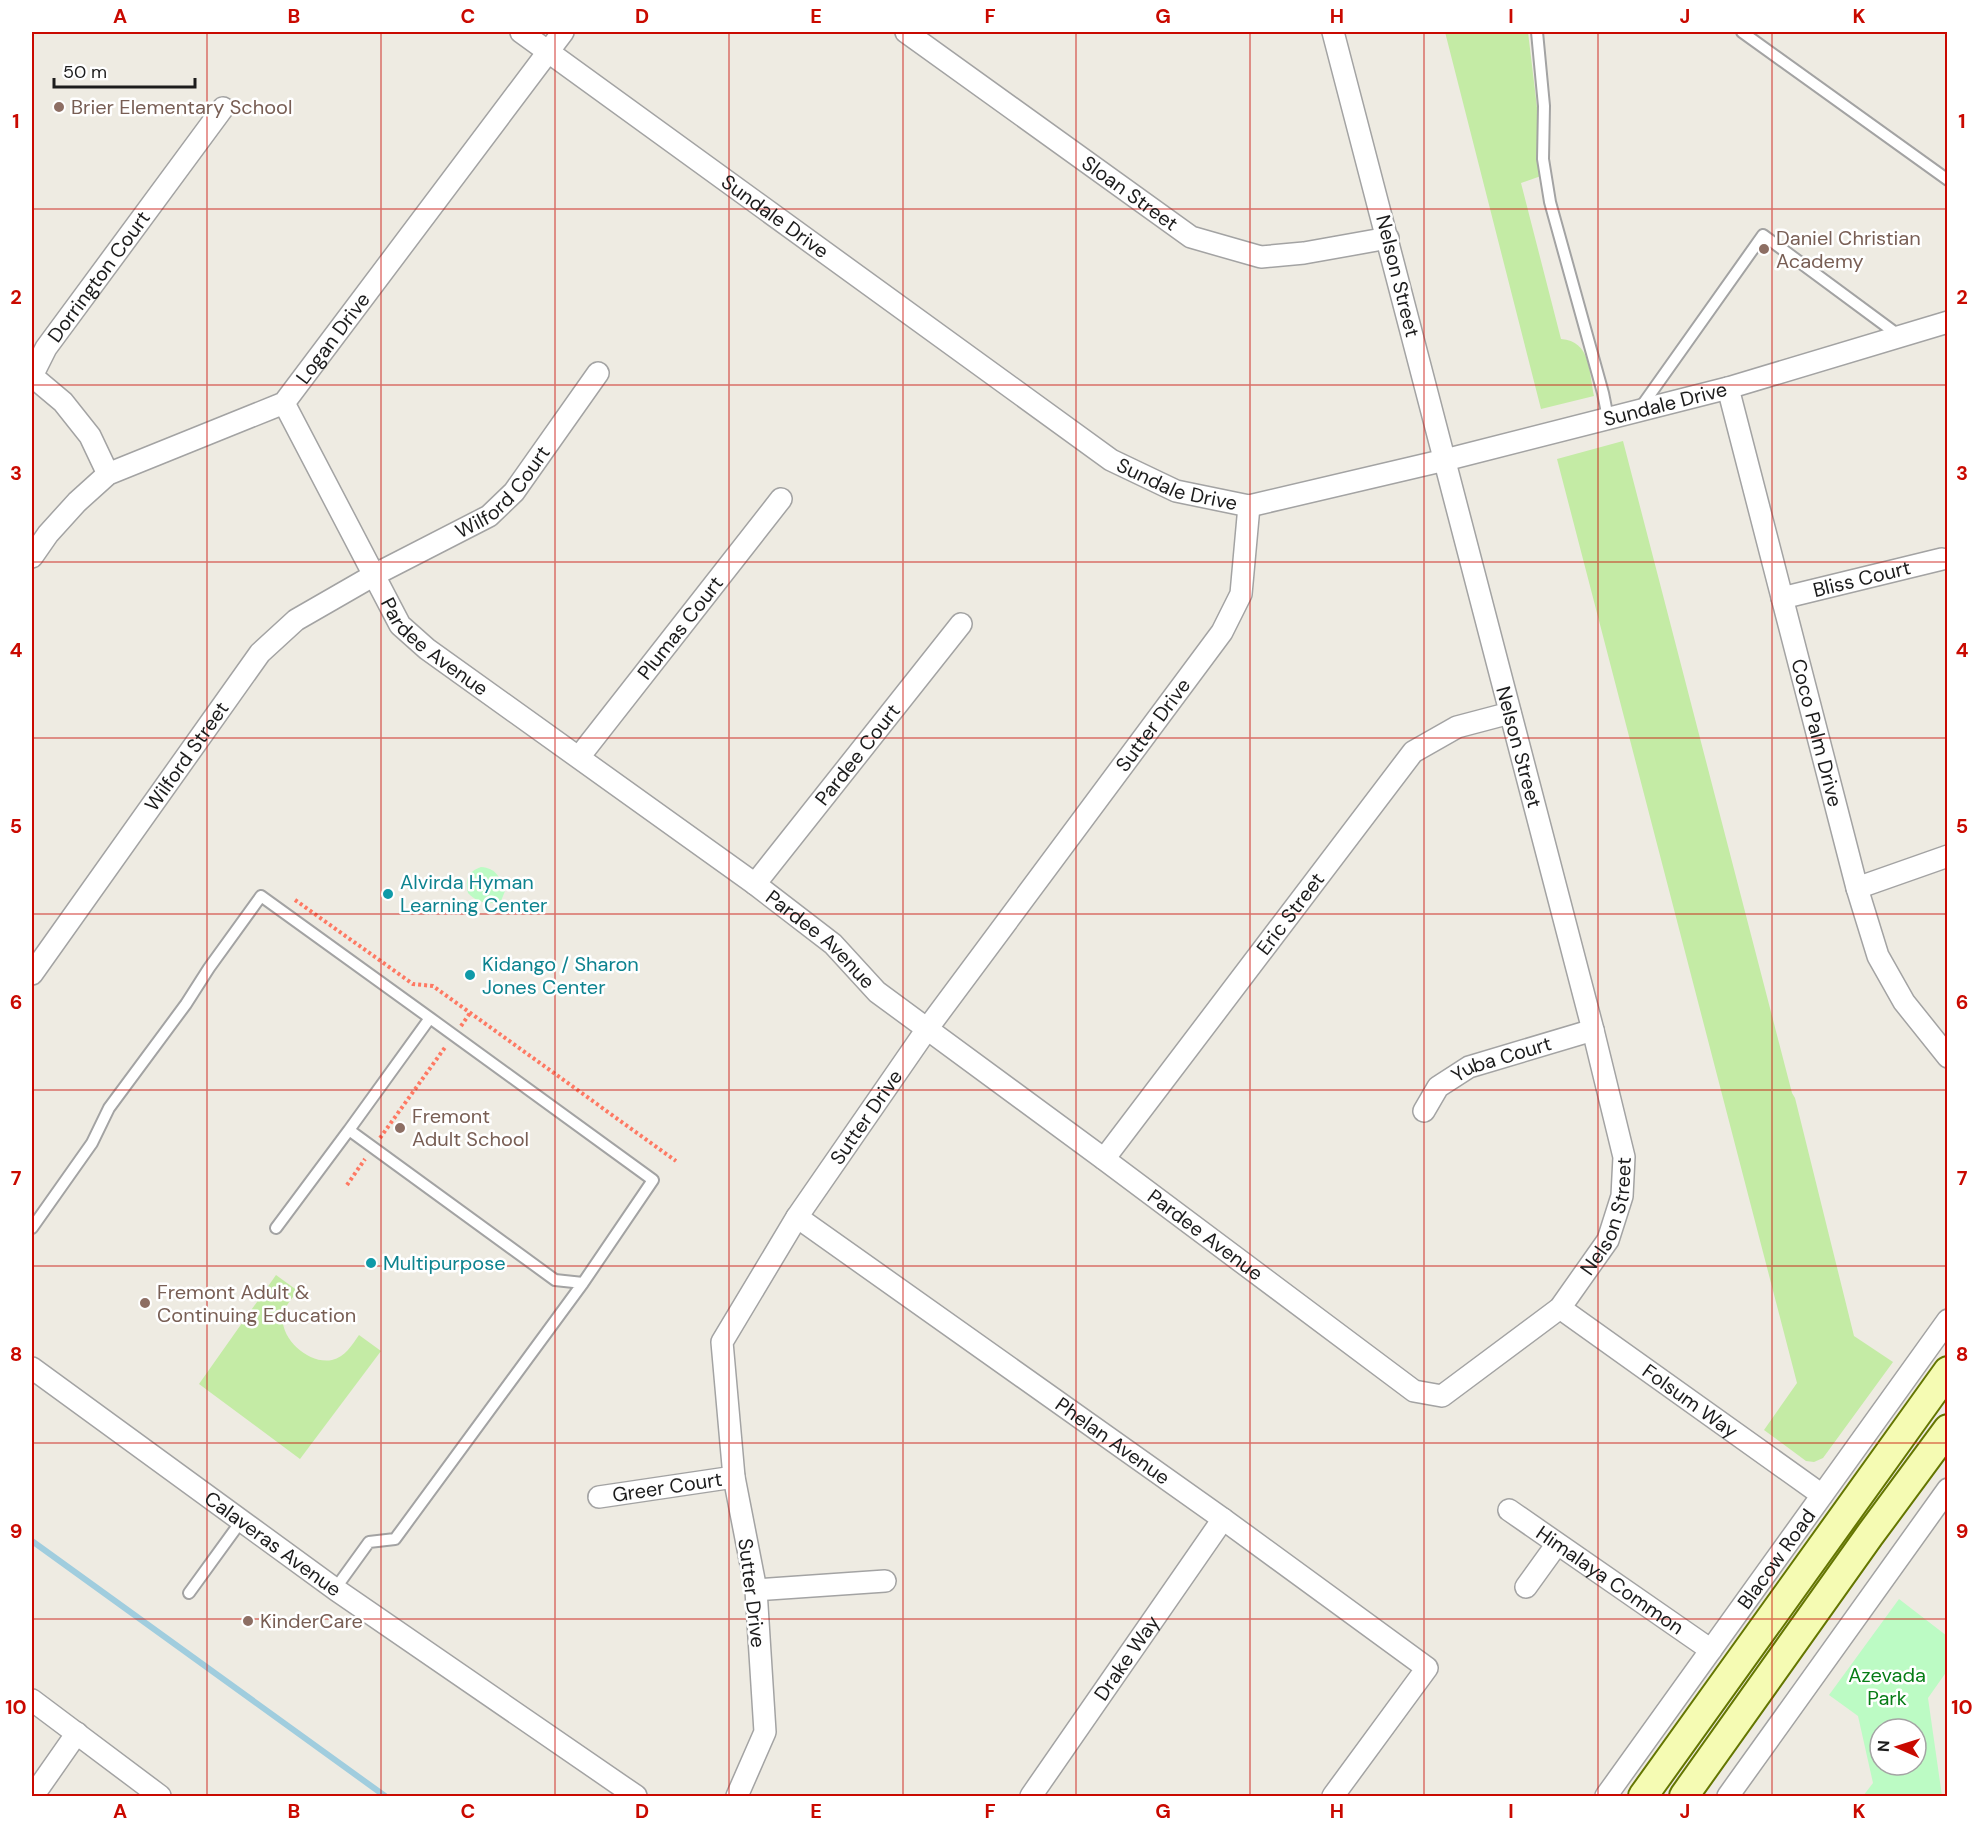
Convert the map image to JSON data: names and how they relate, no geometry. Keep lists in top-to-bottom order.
{
  "streets": {
    "main road": ["Blacow Road"],
    "street": [
      "Sloan Street",
      "Sundale Drive",
      "Nelson Street",
      "Dorrington Court",
      "Logan Drive",
      "Wilford Court",
      "Bliss Court",
      "Plumas Court",
      "Pardee Avenue",
      "Sutter Drive",
      "Coco Palm Drive",
      "Pardee Court",
      "Wilford Street",
      "Eric Street",
      "Yuba Court",
      "Folsum Way",
      "Phelan Avenue",
      "Greer Court",
      "Calaveras Avenue",
      "Himalaya Common",
      "Drake Way"
    ]
  },
  "crossings": [
    ["Sloan Street", "Nelson Street"],
    ["Sundale Drive", "Nelson Street"],
    ["Sundale Drive", "Logan Drive"],
    ["Sundale Drive", "Sutter Drive"],
    ["Sundale Drive", "Coco Palm Drive"],
    ["Nelson Street", "Pardee Avenue"],
    ["Nelson Street", "Eric Street"],
    ["Nelson Street", "Yuba Court"],
    ["Nelson Street", "Folsum Way"],
    ["Dorrington Court", "Logan Drive"],
    ["Logan Drive", "Pardee Avenue"],
    ["Wilford Court", "Pardee Avenue"],
    ["Wilford Court", "Wilford Street"],
    ["Bliss Court", "Coco Palm Drive"],
    ["Plumas Court", "Pardee Avenue"],
    ["Pardee Avenue", "Sutter Drive"],
    ["Pardee Avenue", "Pardee Court"],
    ["Pardee Avenue", "Wilford Street"],
    ["Pardee Avenue", "Eric Street"],
    ["Sutter Drive", "Phelan Avenue"],
    ["Sutter Drive", "Greer Court"],
    ["Folsum Way", "Blacow Road"],
    ["Phelan Avenue", "Drake Way"],
    ["Blacow Road", "Himalaya Common"]
  ],
  "parks": ["Azevada Park"],
  "places": [
    "Brier Elementary School",
    "Daniel Christian Academy",
    "Alvirda Hyman Learning Center",
    "Kidango / Sharon Jones Center",
    "Fremont Adult School",
    "Multipurpose",
    "Fremont Adult & Continuing Education",
    "KinderCare"
  ],
  "scale_bar": "50 m",
  "north": "left",
  "grid": {
    "columns": [
      "A",
      "B",
      "C",
      "D",
      "E",
      "F",
      "G",
      "H",
      "I",
      "J",
      "K"
    ],
    "rows": [
      "1",
      "2",
      "3",
      "4",
      "5",
      "6",
      "7",
      "8",
      "9",
      "10"
    ]
  }
}
